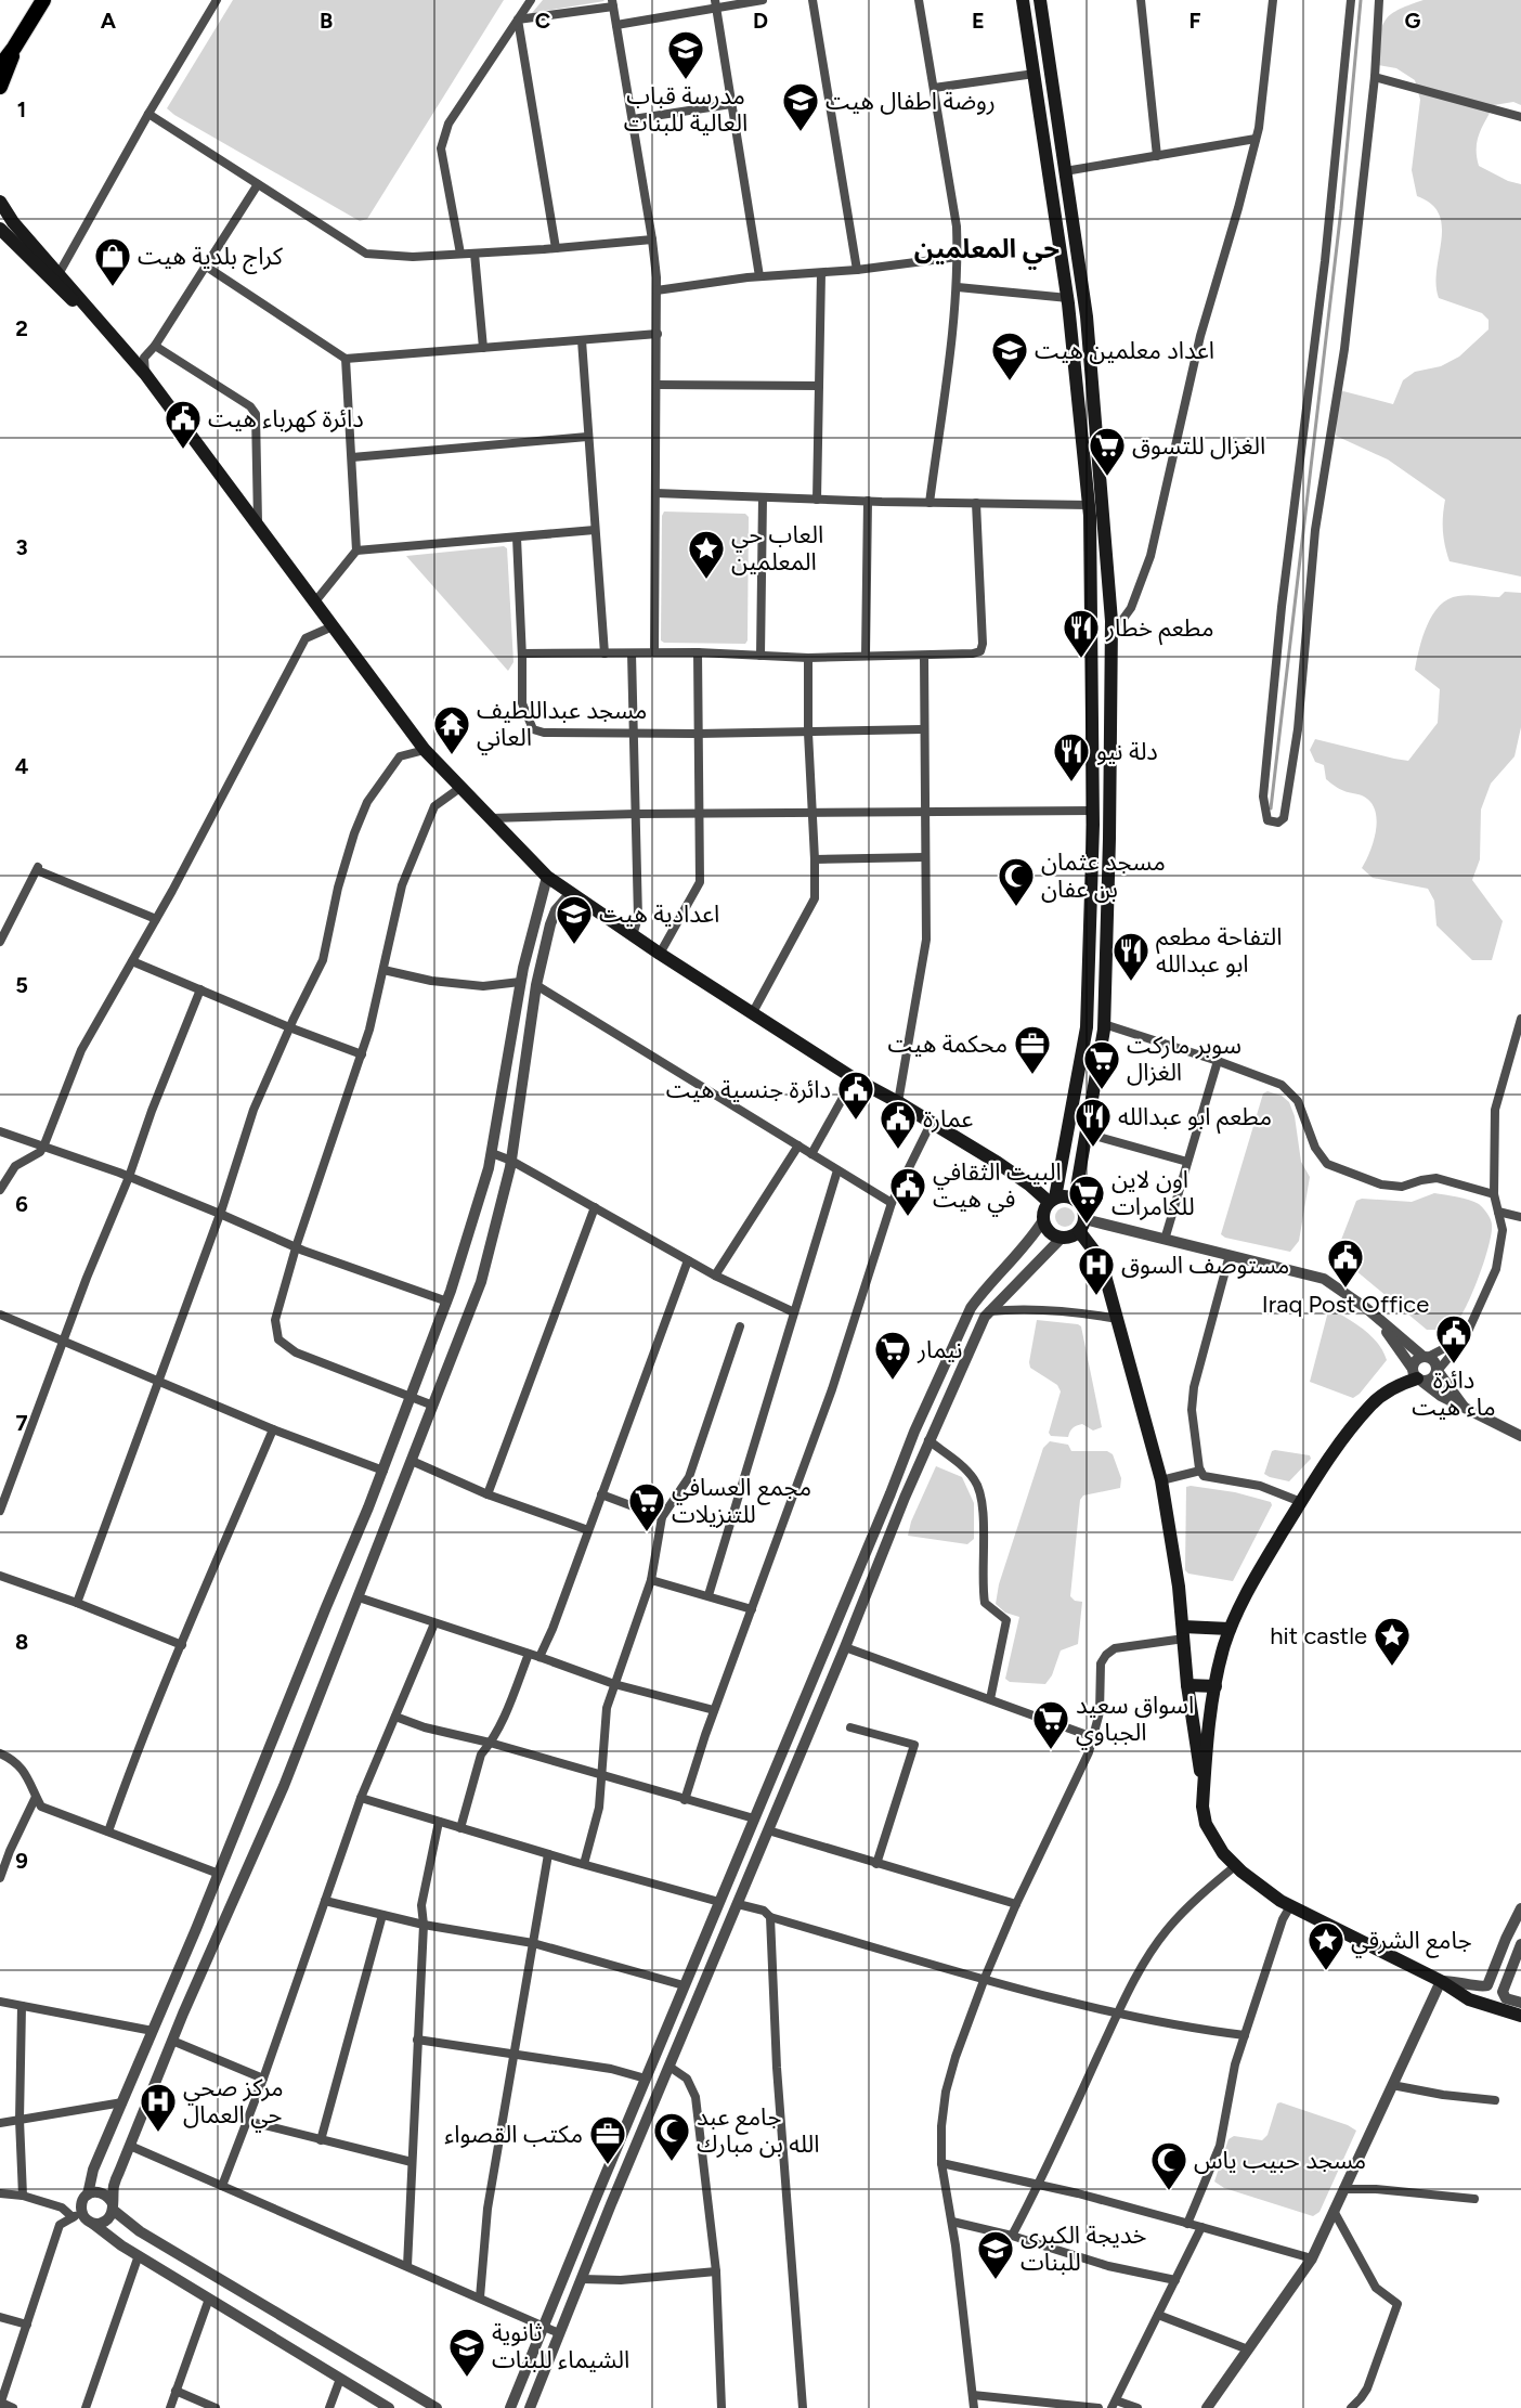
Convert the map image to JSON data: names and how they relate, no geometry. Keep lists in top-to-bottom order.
{
  "districts": ["حي المعلمين"],
  "places": {
    "school or university": [
      "مدرسة قباب العالية للبنات",
      "روضة اطفال هيت",
      "اعداد معلمين هيت",
      "اعدادية هيت",
      "خديجة الكبرى للبنات",
      "ثانوية الشيماء للبنات"
    ],
    "shop": ["كراج بلدية هيت"],
    "public building": [
      "دائرة كهرباء هيت",
      "دائرة جنسية هيت",
      "عمارة",
      "البيت الثقافي في هيت",
      "Iraq Post Office",
      "دائرة ماء هيت"
    ],
    "supermarket": [
      "الغزال للتسوق",
      "سوبر ماركت الغزال",
      "اون لاين للكامرات",
      "نيمار",
      "مجمع العسافي للتنزيلات",
      "اسواق سعيد الجباوي"
    ],
    "place": ["العاب حي المعلمين", "hit castle", "جامع الشرقي"],
    "restaurant": [
      "مطعم خطار",
      "دلة نيو",
      "التفاحة مطعم ابو عبدالله",
      "مطعم ابو عبدالله"
    ],
    "temple": ["مسجد عبداللطيف العاني"],
    "mosque": ["مسجد عثمان بن عفان", "جامع عبد الله بن مبارك", "مسجد حبيب ياس"],
    "office": ["محكمة هيت", "مكتب القصواء"],
    "hospital": ["مستوصف السوق", "مركز صحي حي العمال"]
  },
  "grid": {
    "columns": [
      "A",
      "B",
      "C",
      "D",
      "E",
      "F",
      "G"
    ],
    "rows": [
      "1",
      "2",
      "3",
      "4",
      "5",
      "6",
      "7",
      "8",
      "9"
    ]
  }
}
